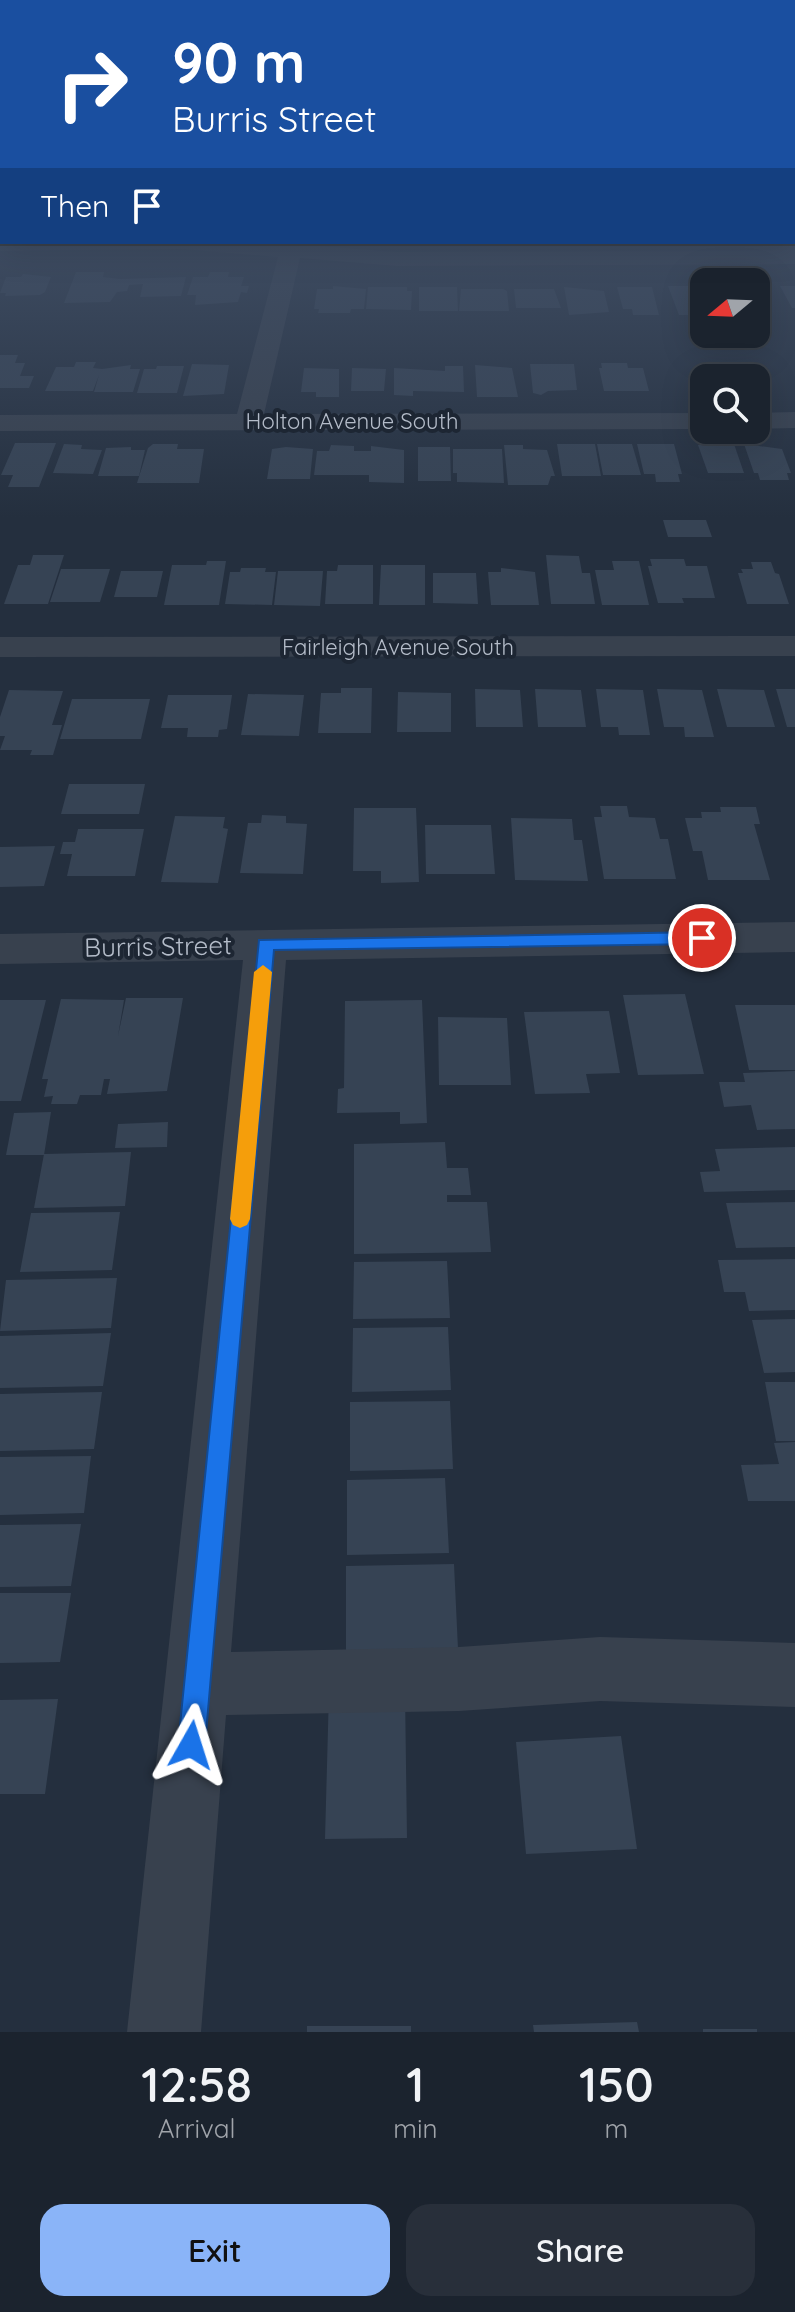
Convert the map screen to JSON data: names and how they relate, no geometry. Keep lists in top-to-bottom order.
{
  "streets": {
    "street": ["Holton Avenue South", "Fairleigh Avenue South", "Burris Street"]
  },
  "north": "left",
  "page": {
    "turn": ["90 m", "Burris Street"],
    "then": "Then",
    "eta": [
      "12:58",
      "Arrival",
      "1",
      "min",
      "150",
      "m"
    ],
    "buttons": ["Exit", "Share"]
  }
}
